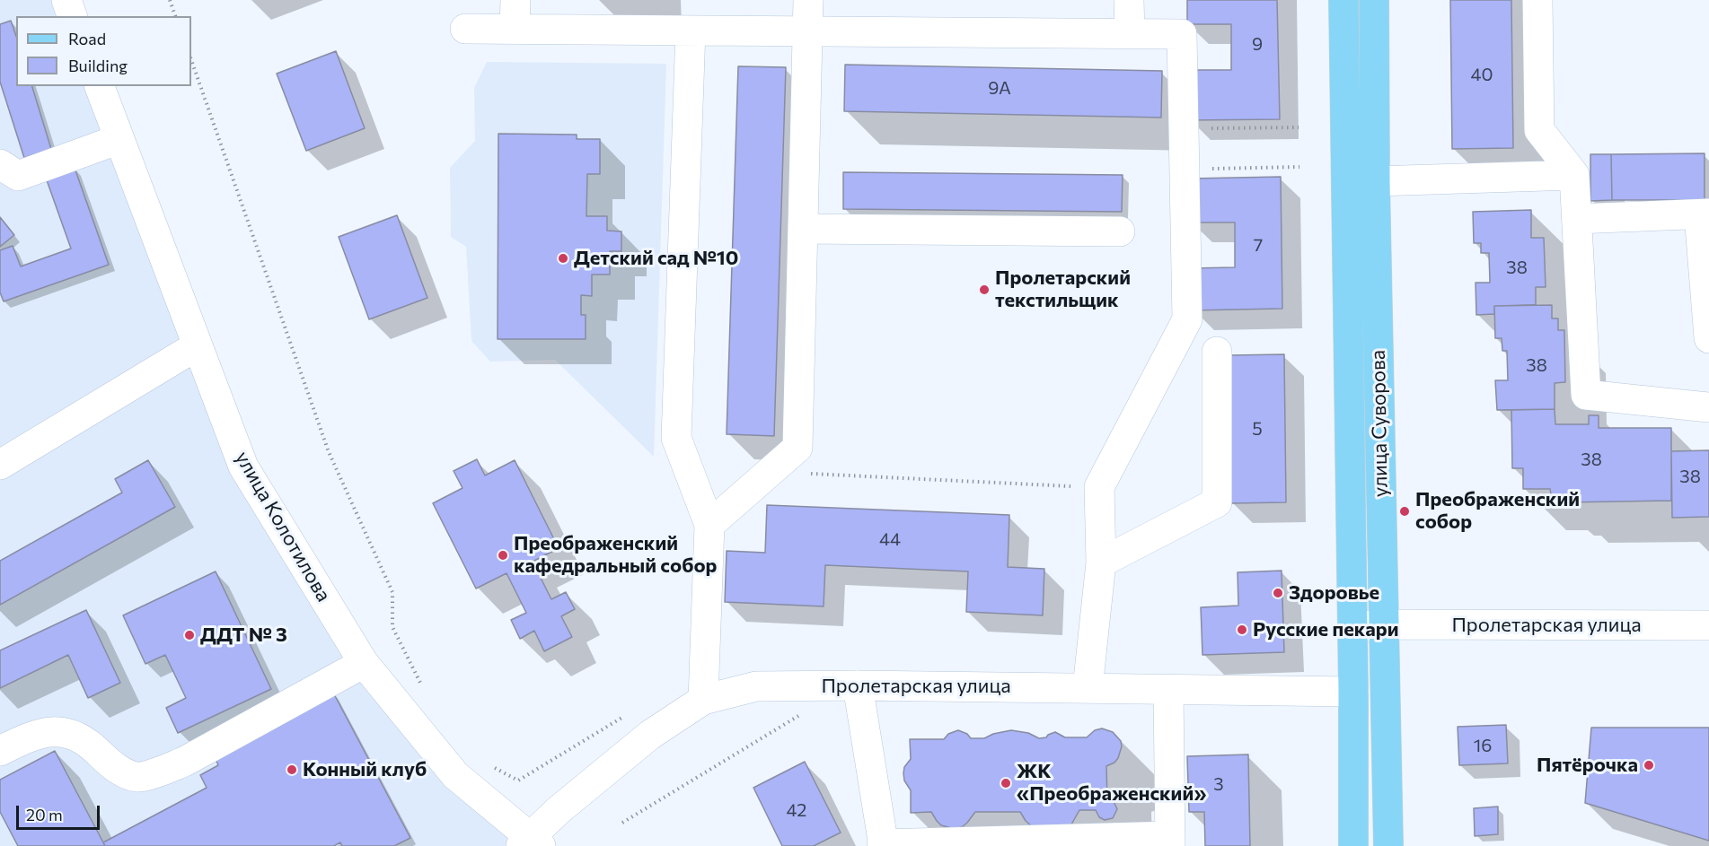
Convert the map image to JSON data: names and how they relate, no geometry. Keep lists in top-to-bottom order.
{
  "streets": {
    "main road": ["улица Суворова"],
    "street": ["улица Колотилова", "Пролетарская улица"]
  },
  "crossings": [
    ["улица Суворова", "Пролетарская улица"],
    ["улица Колотилова", "Пролетарская улица"]
  ],
  "places": [
    "Детский сад №10",
    "Пролетарский текстильщик",
    "Преображенский собор",
    "Преображенский кафедральный собор",
    "Здоровье",
    "Русские пекари",
    "ДДТ № 3",
    "Пятёрочка",
    "Конный клуб",
    "ЖК «Преображенский»"
  ],
  "house_numbers": [
    "9",
    "40",
    "9А",
    "7",
    "38",
    "38",
    "5",
    "38",
    "38",
    "44",
    "16",
    "3",
    "42"
  ],
  "legend": ["Road", "Building"],
  "scale_bar": "20 m"
}
